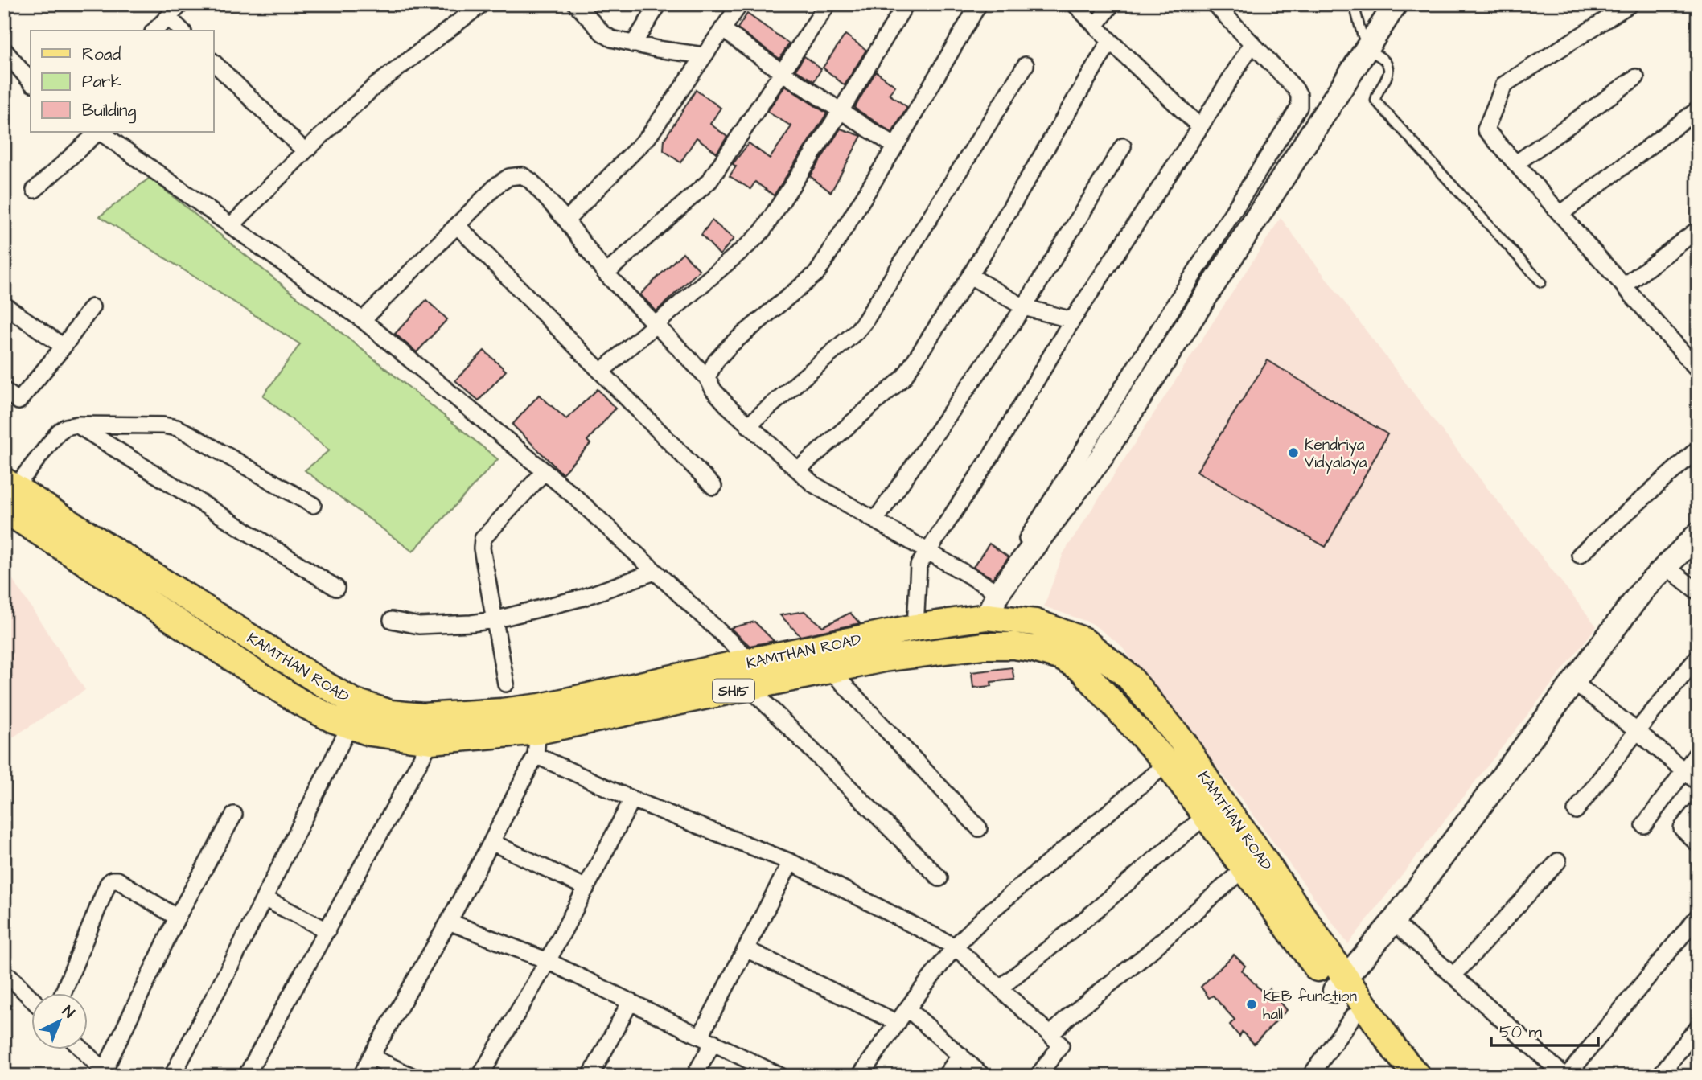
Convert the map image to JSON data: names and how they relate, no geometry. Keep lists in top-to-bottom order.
{
  "streets": {
    "main road": ["KAMTHAN ROAD", "SH15"]
  },
  "places": ["Kendriya Vidyalaya", "KEB function hall"],
  "legend": ["Road", "Park", "Building"],
  "scale_bar": "50 m",
  "north": "top right"
}
